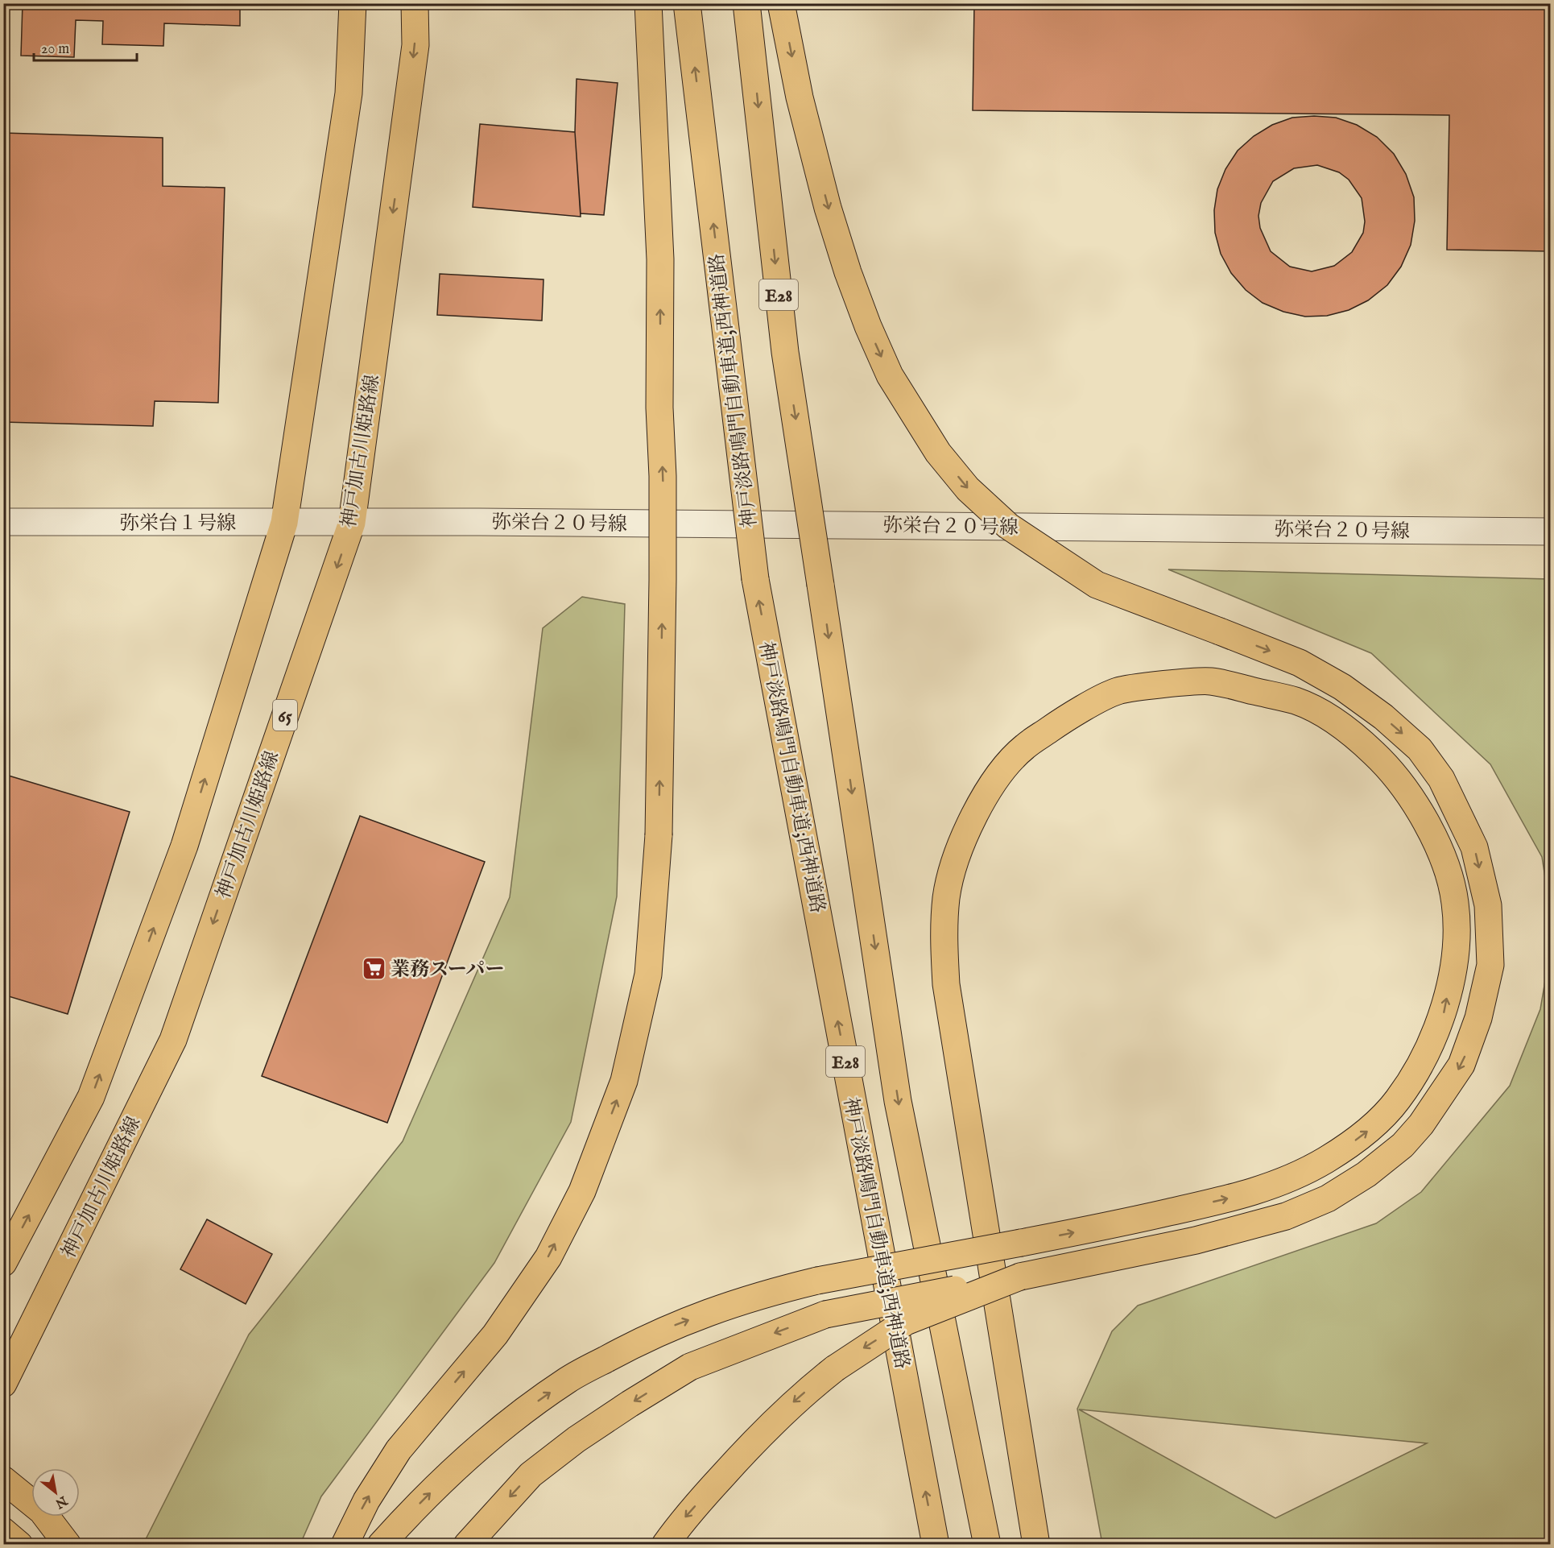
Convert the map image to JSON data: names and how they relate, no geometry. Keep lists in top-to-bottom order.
{
  "streets": {
    "main road": [
      "E28",
      "神戸淡路鳴門自動車道;西神道路",
      "神戸加古川姫路線",
      "65"
    ],
    "street": ["弥栄台１号線", "弥栄台２０号線"]
  },
  "crossings": [
    ["神戸加古川姫路線", "弥栄台１号線"],
    ["神戸加古川姫路線", "弥栄台２０号線"],
    ["弥栄台１号線", "弥栄台２０号線"]
  ],
  "places": {
    "supermarket": ["業務スーパー"]
  },
  "scale_bar": "20 m",
  "north": "bottom right"
}
